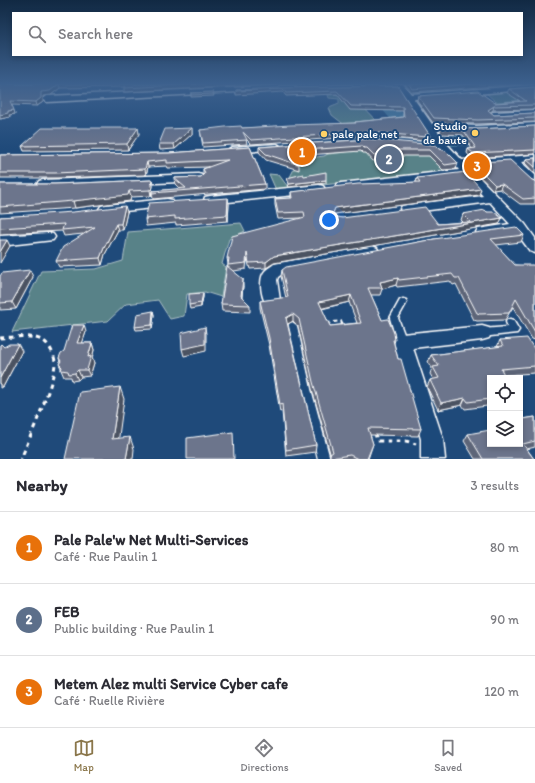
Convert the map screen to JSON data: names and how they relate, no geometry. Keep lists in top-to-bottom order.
{
  "places": ["Studio de baute", "pale pale net"],
  "page": {
    "search": "Search here",
    "pins": ["1", "2", "3"],
    "heading": ["Nearby", "3 results"],
    "list": [
      {
        "mark": "1",
        "name": "Pale Pale'w Net Multi-Services",
        "note": "Café · Rue Paulin 1",
        "value": "80 m"
      },
      {
        "mark": "2",
        "name": "FEB",
        "note": "Public building · Rue Paulin 1",
        "value": "90 m"
      },
      {
        "mark": "3",
        "name": "Metem Alez multi Service Cyber cafe",
        "note": "Café · Ruelle Rivière",
        "value": "120 m"
      }
    ],
    "nav": ["Map", "Directions", "Saved"]
  }
}
